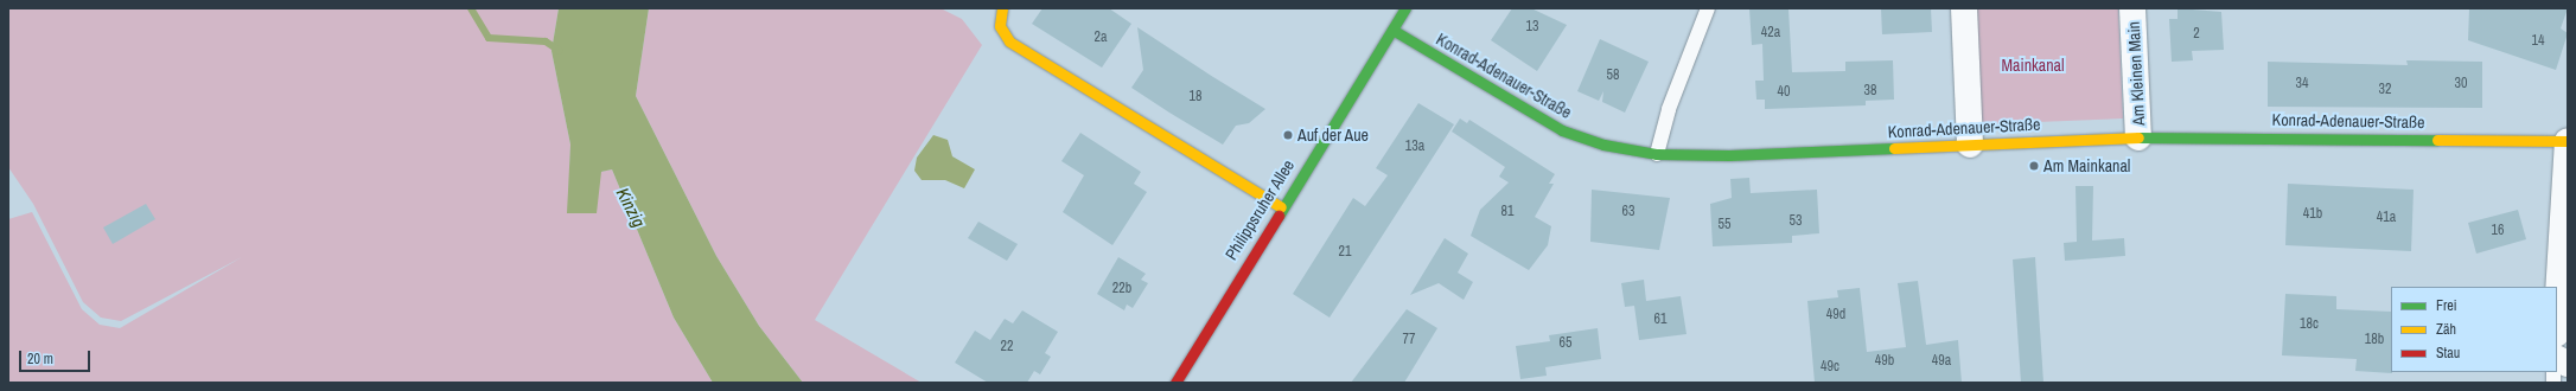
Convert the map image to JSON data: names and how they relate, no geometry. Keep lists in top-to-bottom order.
{
  "streets": {
    "street": ["Am Kleinen Main", "Konrad-Adenauer-Straße", "Philippsruher Allee"]
  },
  "crossings": [
    ["Am Kleinen Main", "Konrad-Adenauer-Straße"],
    ["Konrad-Adenauer-Straße", "Philippsruher Allee"]
  ],
  "water": ["Kinzig"],
  "parks": ["Mainkanal"],
  "places": ["Auf der Aue", "Am Mainkanal"],
  "house_numbers": [
    "13",
    "42a",
    "2",
    "2a",
    "14",
    "58",
    "34",
    "30",
    "32",
    "38",
    "40",
    "18",
    "13a",
    "81",
    "63",
    "41b",
    "41a",
    "53",
    "55",
    "16",
    "21",
    "22b",
    "49d",
    "61",
    "18c",
    "77",
    "18b",
    "65",
    "22",
    "49b",
    "49a",
    "49c"
  ],
  "legend": ["Frei", "Zäh", "Stau"],
  "scale_bar": "20 m"
}
